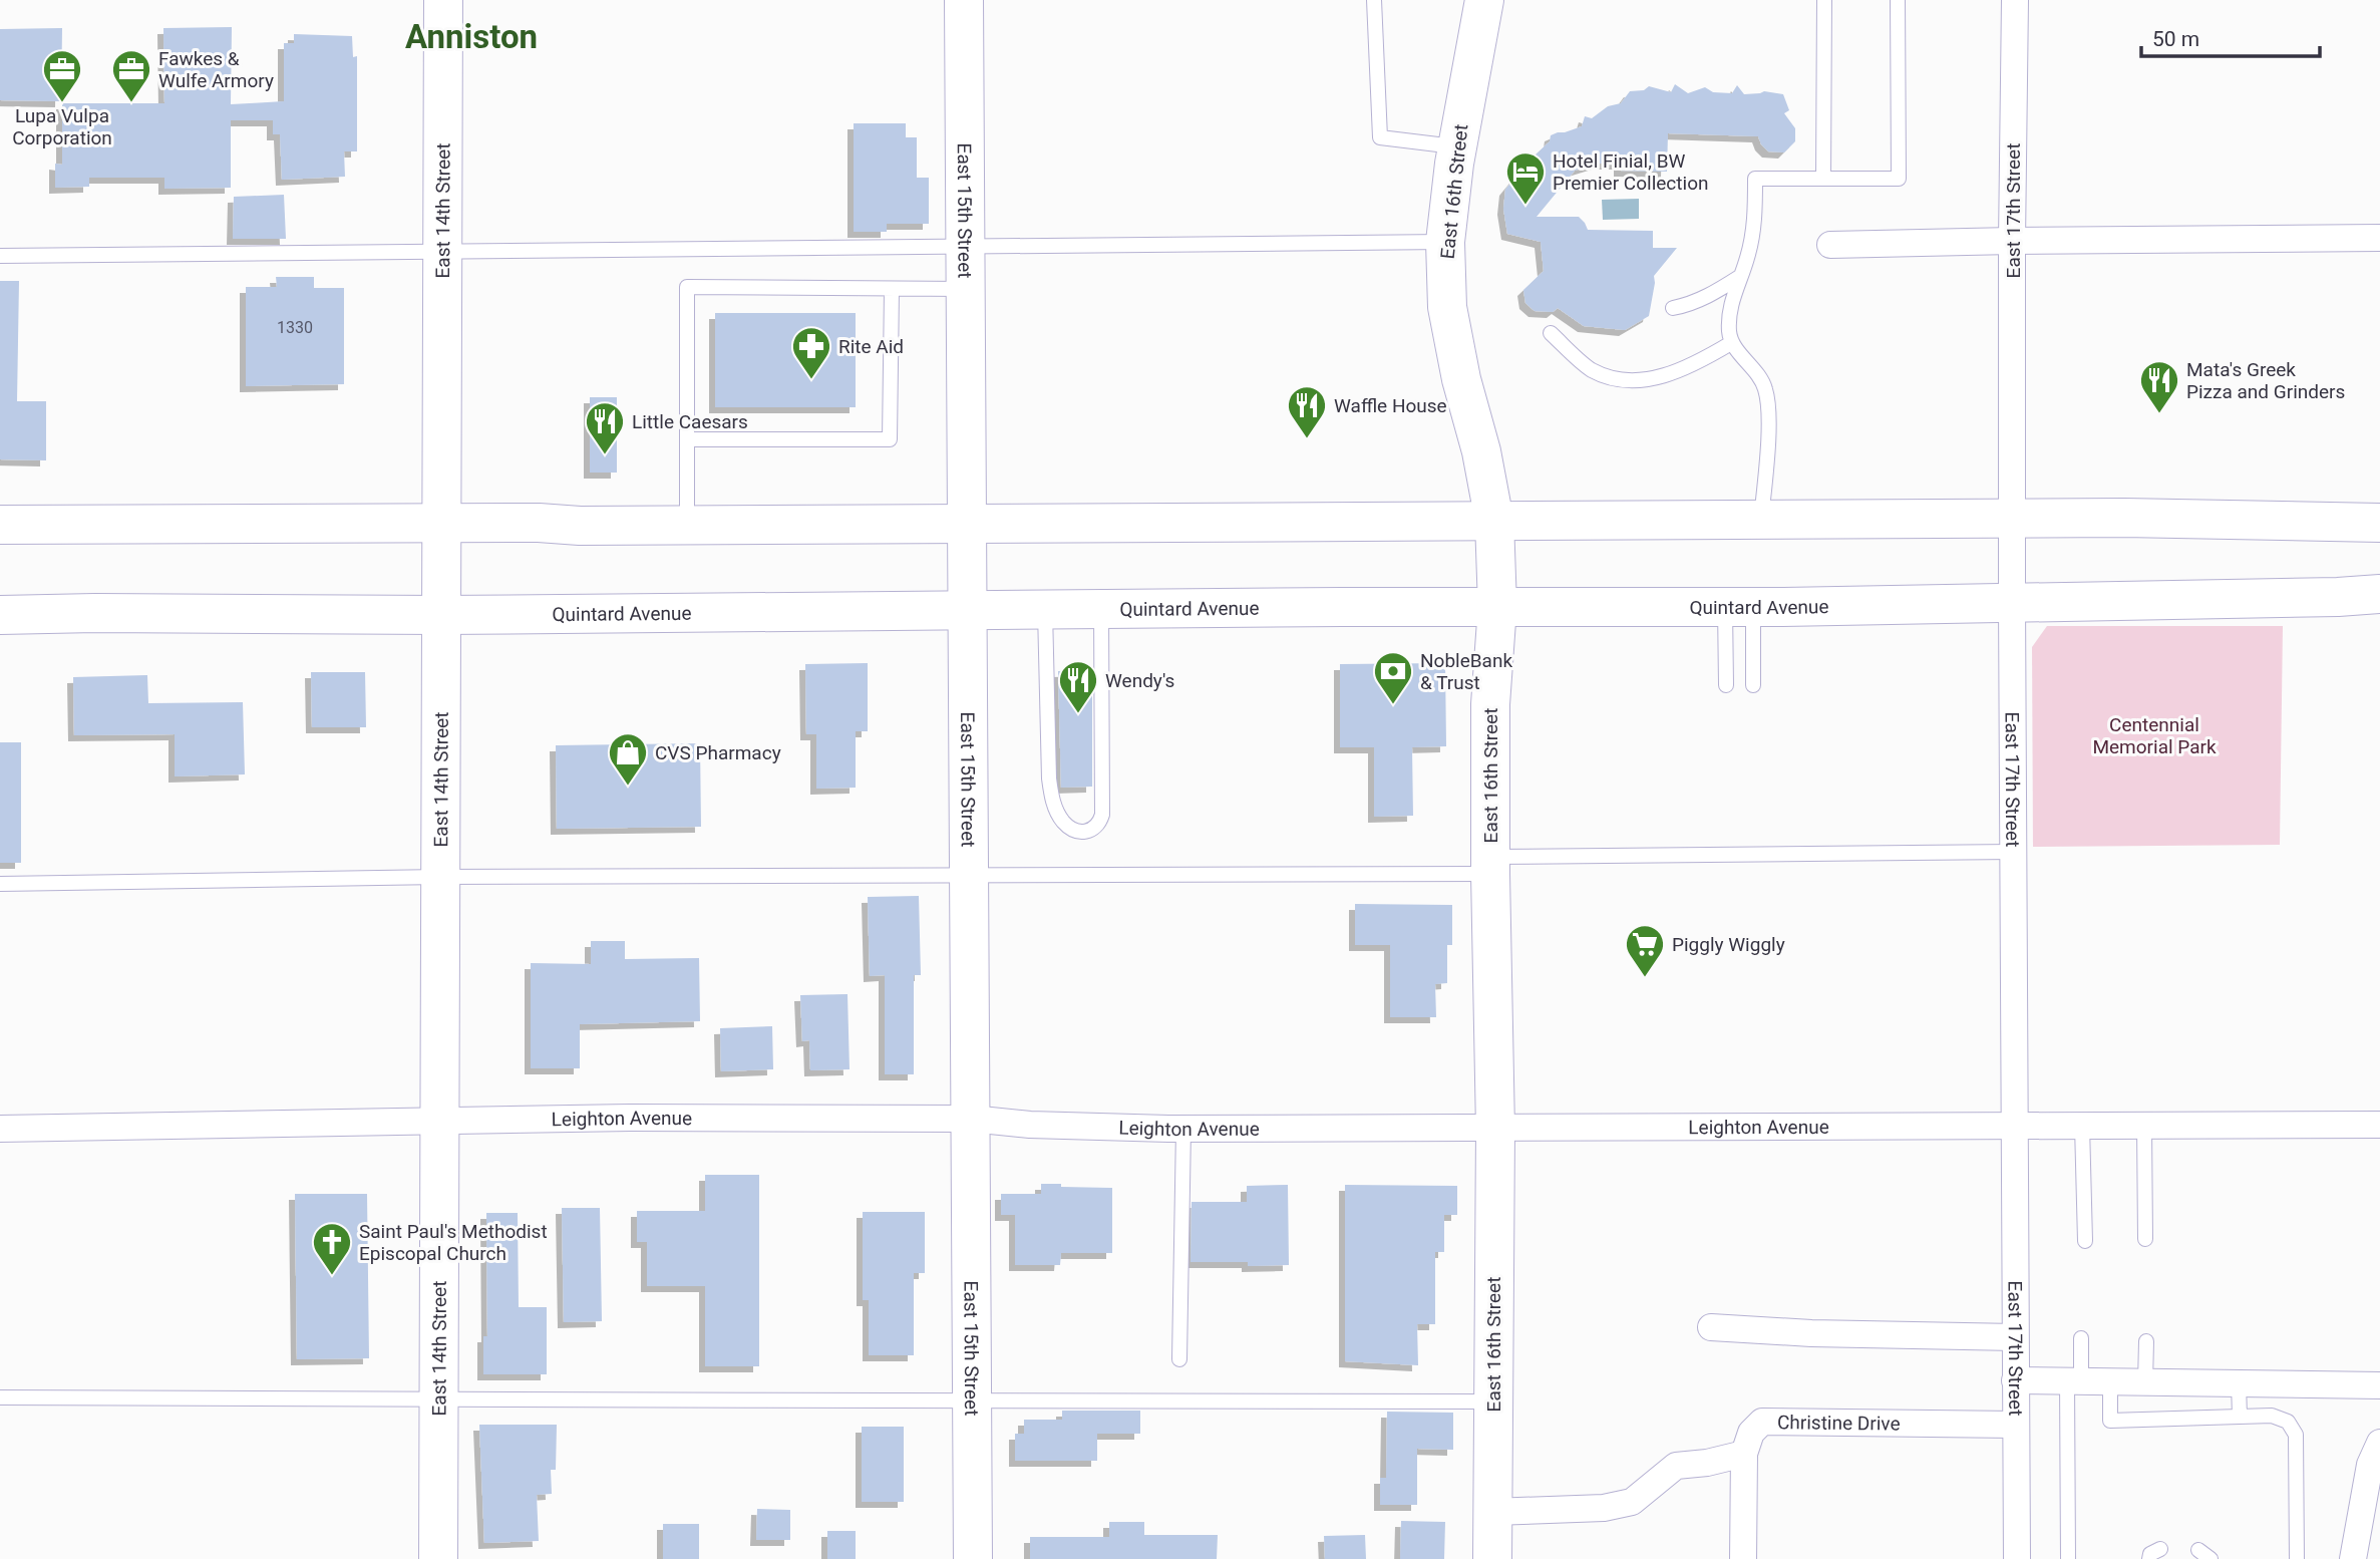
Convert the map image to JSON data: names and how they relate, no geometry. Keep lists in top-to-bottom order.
{
  "streets": {
    "main road": [
      "East 16th Street",
      "East 14th Street",
      "East 15th Street",
      "Quintard Avenue"
    ],
    "street": ["East 17th Street", "Leighton Avenue", "Christine Drive"]
  },
  "crossings": [
    ["East 16th Street", "Quintard Avenue"],
    ["East 16th Street", "Leighton Avenue"],
    ["East 14th Street", "Quintard Avenue"],
    ["East 14th Street", "Leighton Avenue"],
    ["East 15th Street", "Quintard Avenue"],
    ["East 15th Street", "Leighton Avenue"],
    ["East 17th Street", "Quintard Avenue"],
    ["East 17th Street", "Leighton Avenue"],
    ["East 17th Street", "Christine Drive"]
  ],
  "districts": ["Anniston"],
  "parks": ["Centennial Memorial Park"],
  "places": {
    "office": ["Lupa Vulpa Corporation", "Fawkes & Wulfe Armory"],
    "hotel": ["Hotel Finial, BW Premier Collection"],
    "pharmacy": ["Rite Aid"],
    "restaurant": [
      "Mata's Greek Pizza and Grinders",
      "Waffle House",
      "Little Caesars",
      "Wendy's"
    ],
    "bank": ["NobleBank & Trust"],
    "shop": ["CVS Pharmacy"],
    "supermarket": ["Piggly Wiggly"],
    "church": ["Saint Paul's Methodist Episcopal Church"]
  },
  "house_numbers": ["1330"],
  "scale_bar": "50 m"
}
